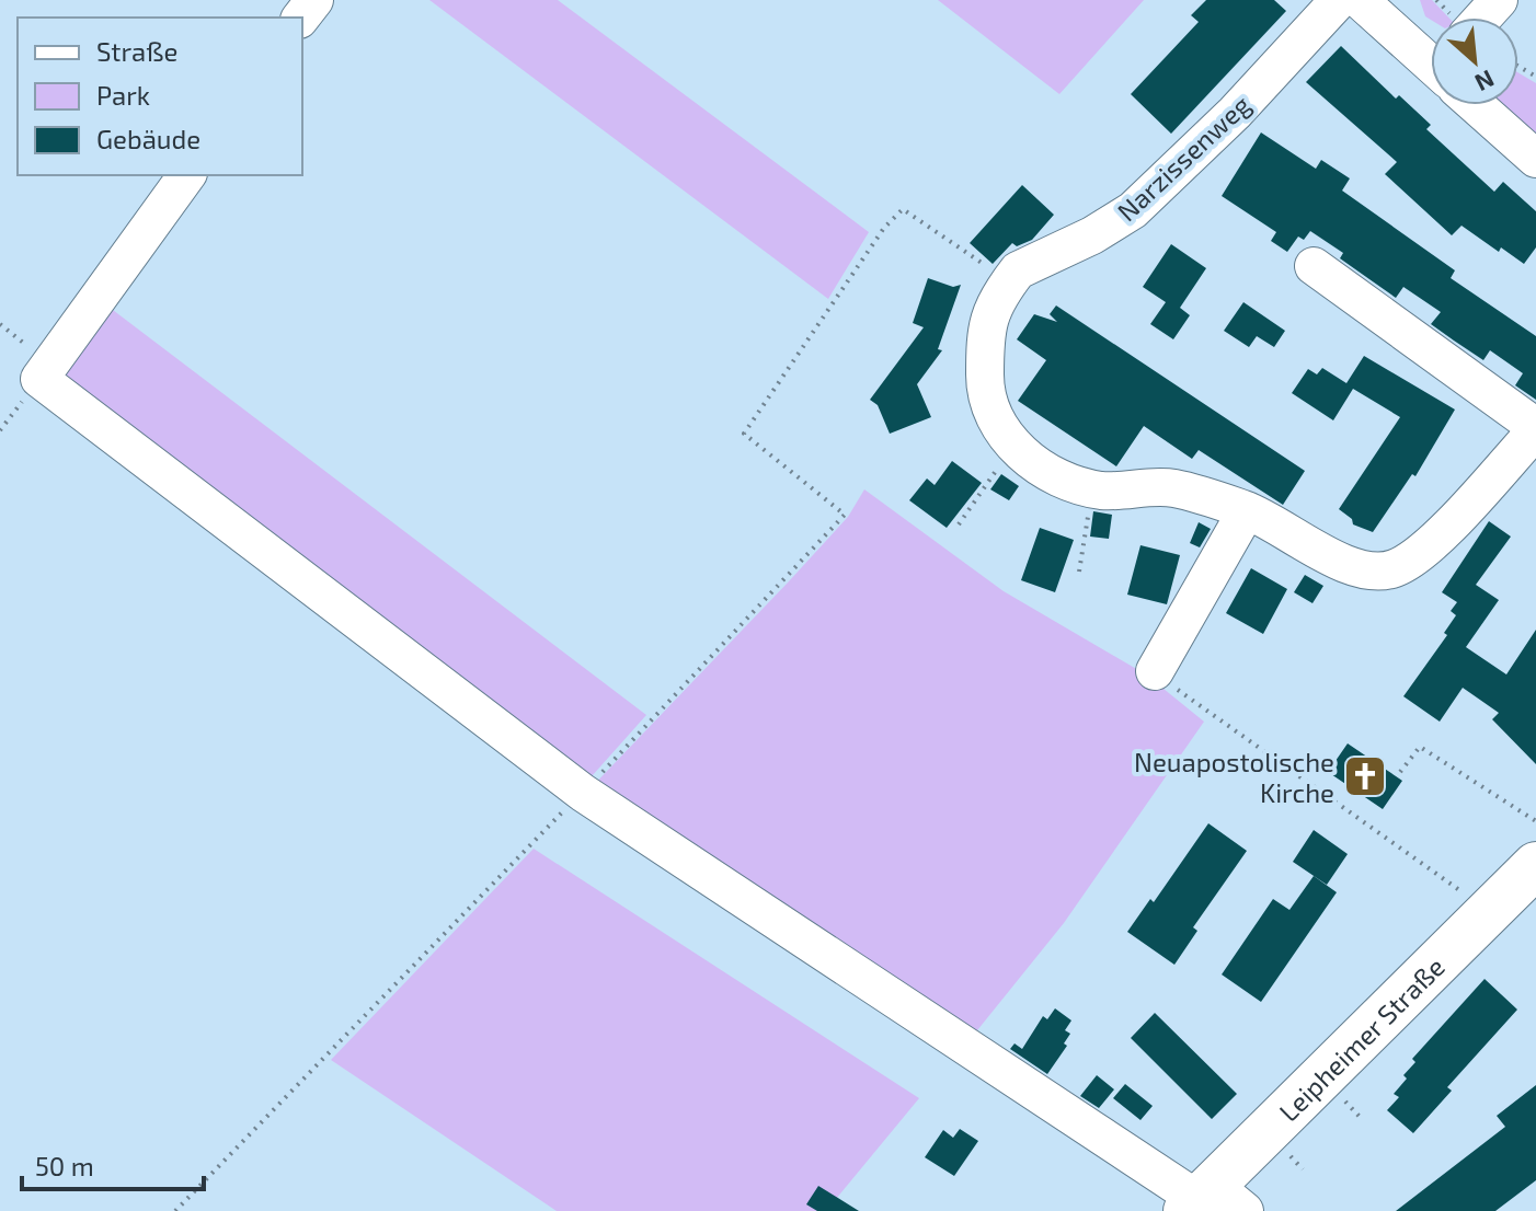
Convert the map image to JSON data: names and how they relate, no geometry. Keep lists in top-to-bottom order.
{
  "streets": {
    "main road": ["Leipheimer Straße"],
    "street": ["Narzissenweg"]
  },
  "places": {
    "church": ["Neuapostolische Kirche"]
  },
  "legend": ["Straße", "Park", "Gebäude"],
  "scale_bar": "50 m",
  "north": "bottom right"
}
